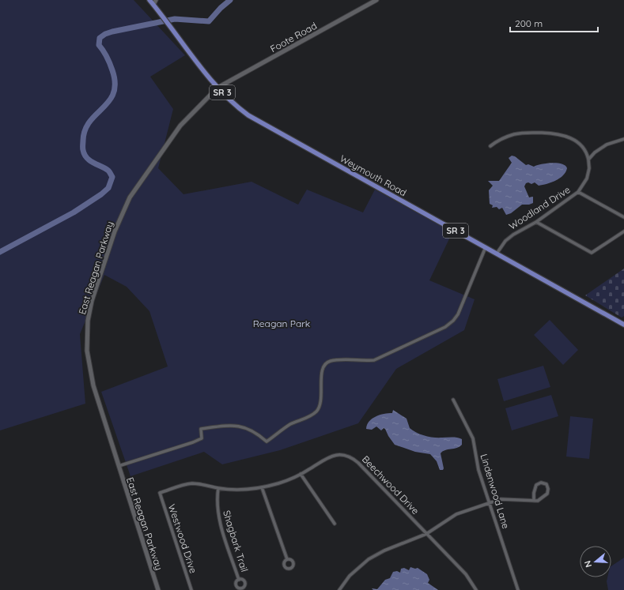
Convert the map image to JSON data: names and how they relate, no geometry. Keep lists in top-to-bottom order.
{
  "streets": {
    "main road": ["SR 3", "Weymouth Road"],
    "street": [
      "Foote Road",
      "Woodland Drive",
      "East Reagan Parkway",
      "Beechwood Drive",
      "Lindenwood Lane",
      "Westwood Drive",
      "Shagbark Trail"
    ]
  },
  "crossings": [
    ["Foote Road", "Weymouth Road"],
    ["Foote Road", "East Reagan Parkway"],
    ["Weymouth Road", "Woodland Drive"],
    ["Weymouth Road", "East Reagan Parkway"],
    ["Beechwood Drive", "Westwood Drive"],
    ["Beechwood Drive", "Shagbark Trail"]
  ],
  "parks": ["Reagan Park"],
  "scale_bar": "200 m",
  "north": "left"
}
